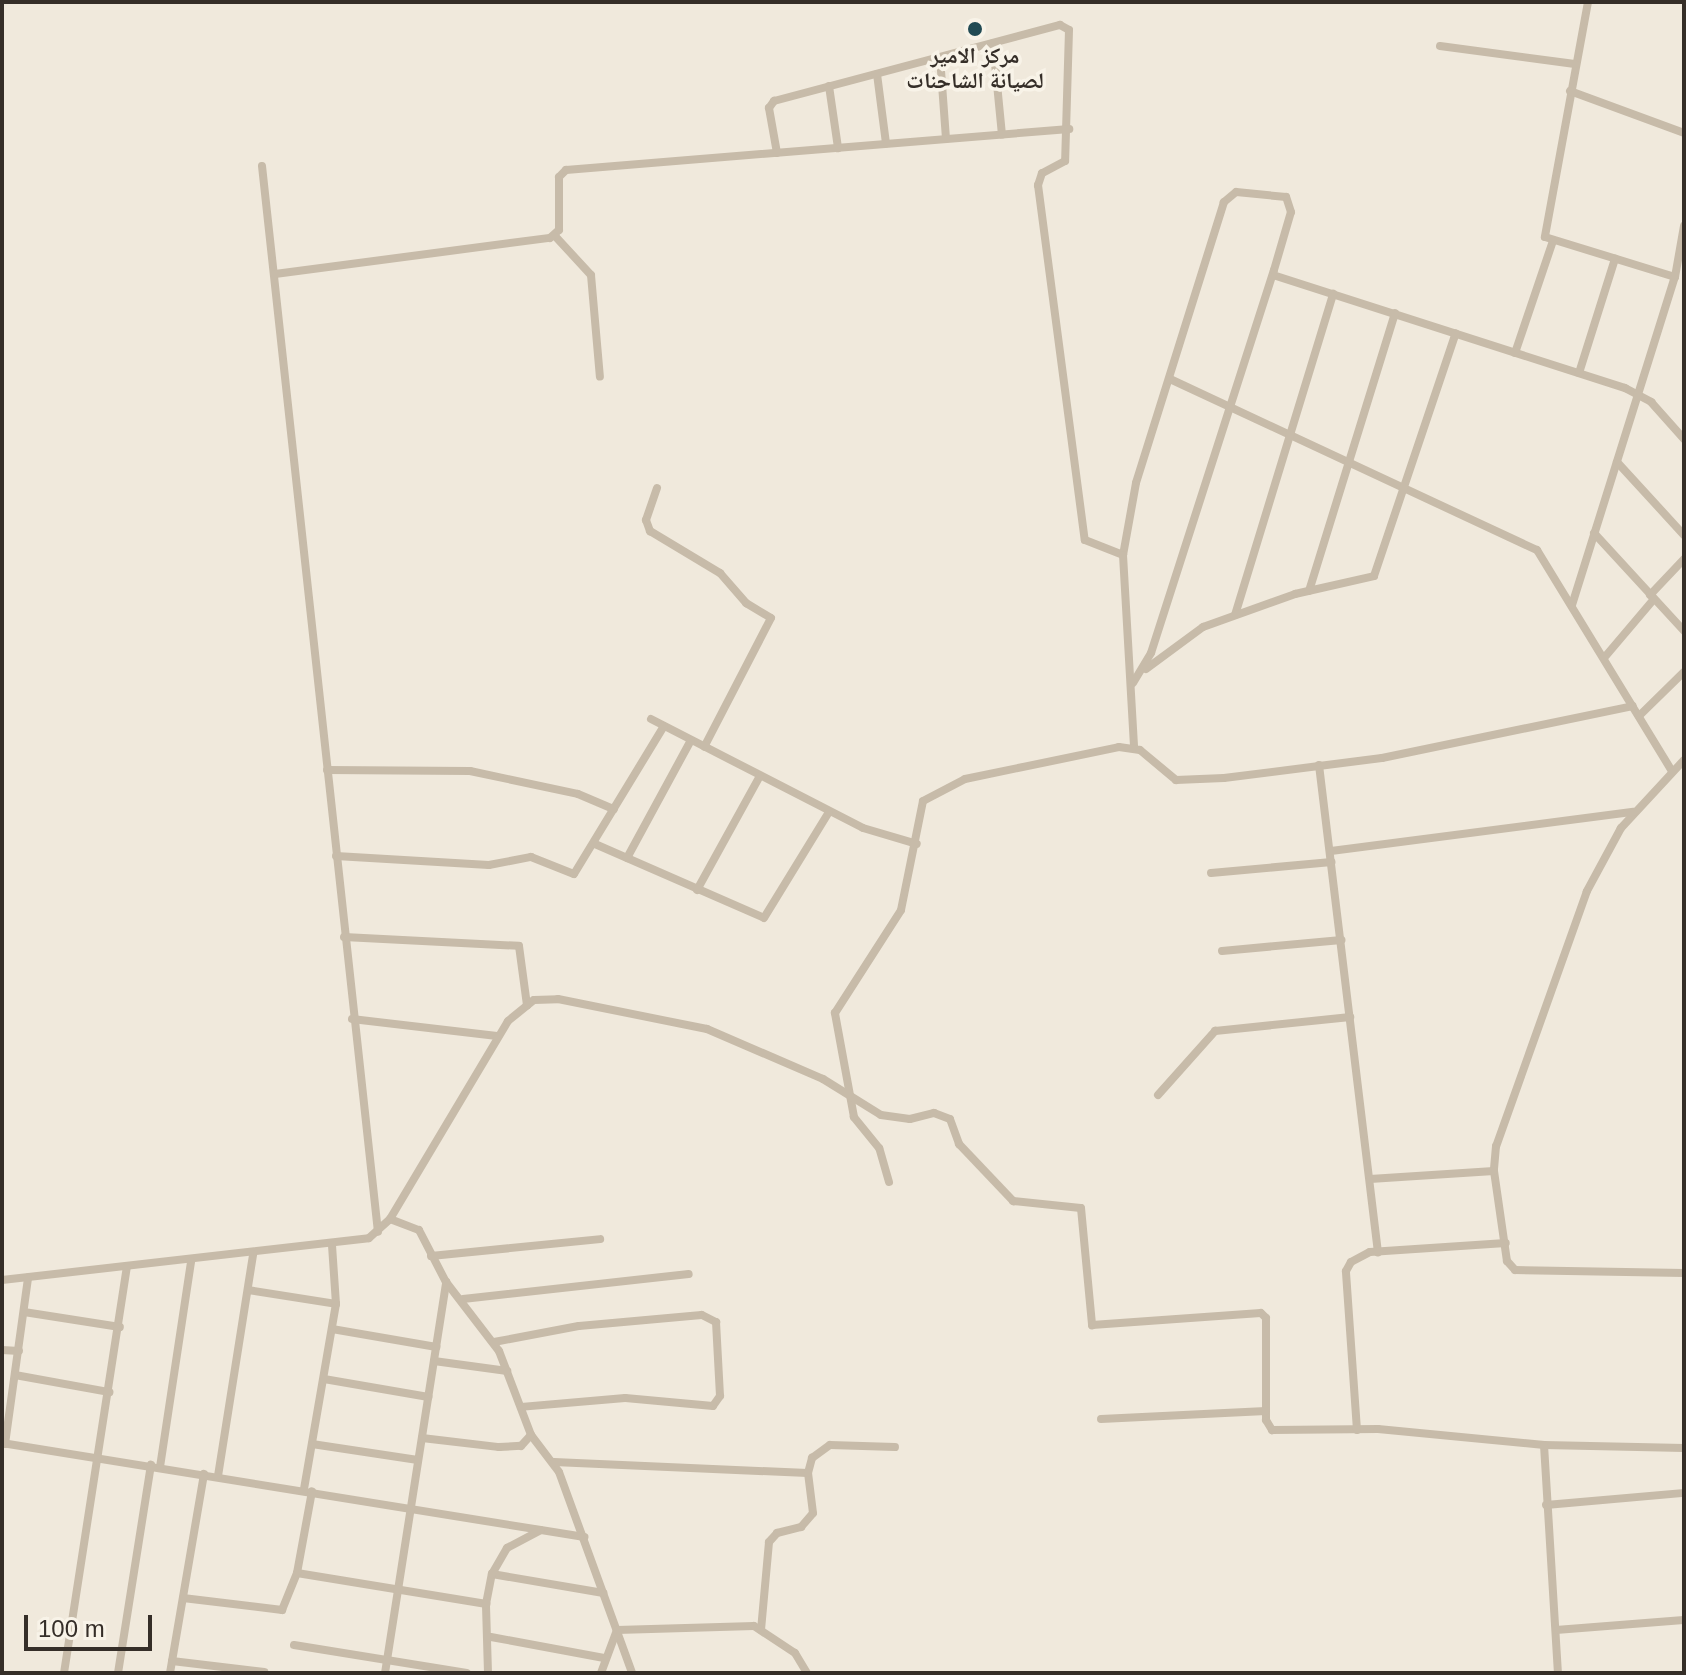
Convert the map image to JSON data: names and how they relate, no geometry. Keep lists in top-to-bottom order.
{
  "places": ["مركز الامير لصيانة الشاحنات"],
  "scale_bar": "100 m"
}
